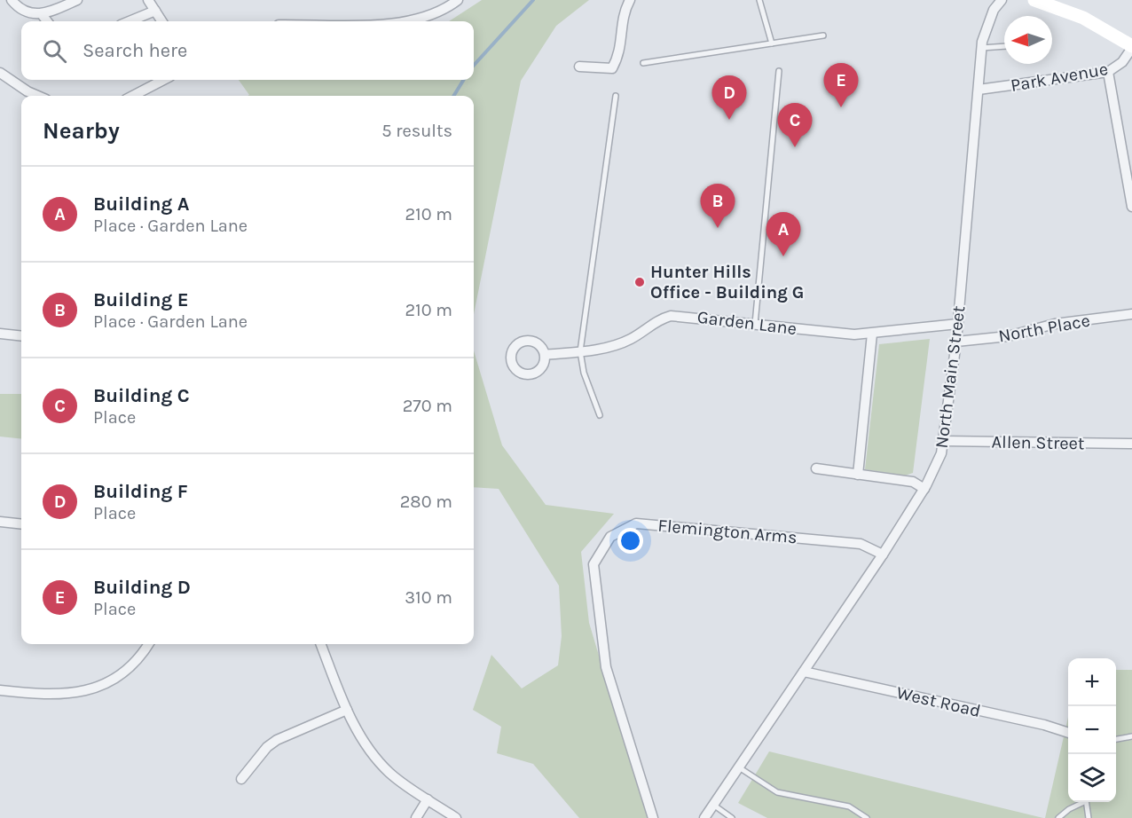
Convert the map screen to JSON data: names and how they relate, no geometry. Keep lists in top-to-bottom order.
{
  "streets": {
    "street": [
      "Park Avenue",
      "Garden Lane",
      "North Place",
      "North Main Street",
      "Allen Street",
      "Flemington Arms",
      "West Road"
    ]
  },
  "crossings": [
    ["Park Avenue", "North Main Street"],
    ["Garden Lane", "North Main Street"],
    ["North Place", "North Main Street"],
    ["North Main Street", "Allen Street"],
    ["North Main Street", "Flemington Arms"],
    ["North Main Street", "West Road"]
  ],
  "places": ["Hunter Hills Office - Building G"],
  "north": "left",
  "page": {
    "search": "Search here",
    "pins": [
      "E",
      "D",
      "C",
      "B",
      "A"
    ],
    "heading": ["Nearby", "5 results"],
    "list": [
      {
        "mark": "A",
        "name": "Building A",
        "note": "Place · Garden Lane",
        "value": "210 m"
      },
      {
        "mark": "B",
        "name": "Building E",
        "note": "Place · Garden Lane",
        "value": "210 m"
      },
      {
        "mark": "C",
        "name": "Building C",
        "note": "Place",
        "value": "270 m"
      },
      {
        "mark": "D",
        "name": "Building F",
        "note": "Place",
        "value": "280 m"
      },
      {
        "mark": "E",
        "name": "Building D",
        "note": "Place",
        "value": "310 m"
      }
    ],
    "map_buttons": ["+", "−"]
  }
}
